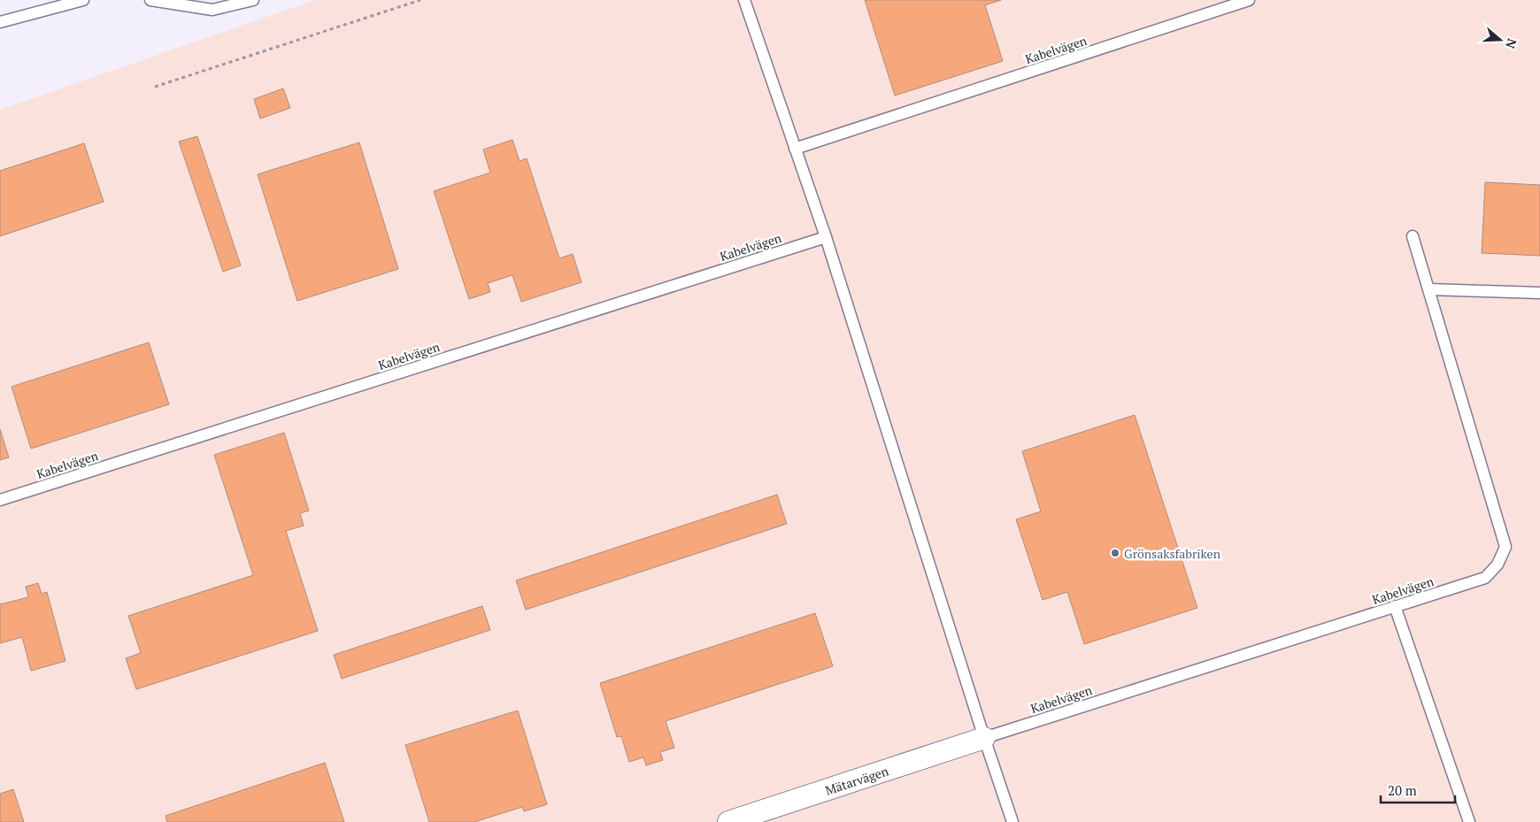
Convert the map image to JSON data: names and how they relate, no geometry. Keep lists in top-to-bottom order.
{
  "streets": {
    "street": ["Mätarvägen"],
    "lane": ["Kabelvägen"]
  },
  "crossings": [
    ["Kabelvägen", "Mätarvägen"]
  ],
  "places": ["Grönsaksfabriken"],
  "scale_bar": "20 m",
  "north": "right"
}
